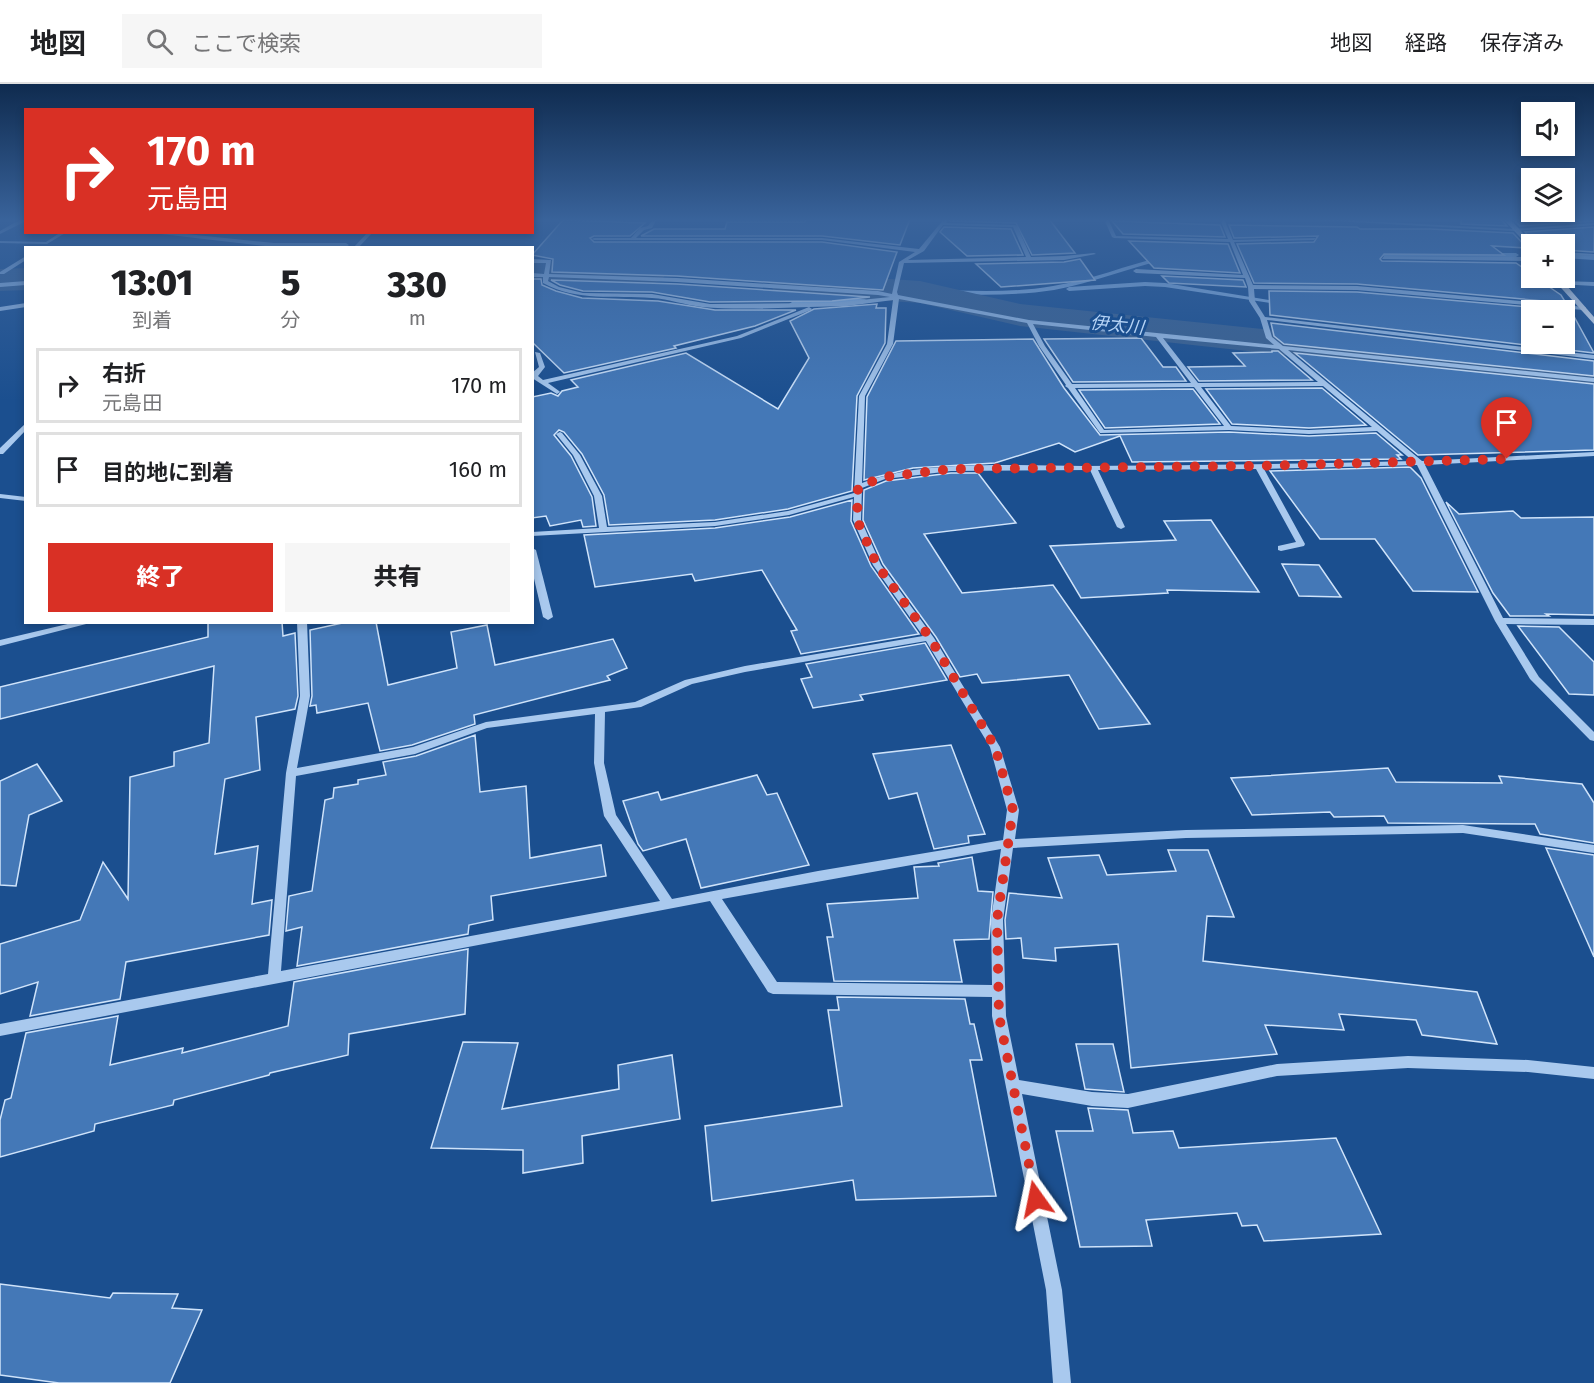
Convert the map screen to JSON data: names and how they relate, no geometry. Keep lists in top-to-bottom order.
{
  "water": ["伊太川"],
  "page": {
    "header": "地図",
    "search": "ここで検索",
    "nav": ["地図", "経路", "保存済み"],
    "map_buttons": ["+", "−"],
    "turn": ["170 m", "元島田"],
    "eta": [
      "13:01",
      "到着",
      "5",
      "分",
      "330",
      "m"
    ],
    "list": [
      {
        "name": "右折",
        "note": "元島田",
        "value": "170 m"
      },
      {
        "name": "目的地に到着",
        "value": "160 m"
      }
    ],
    "buttons": ["終了", "共有"]
  }
}
